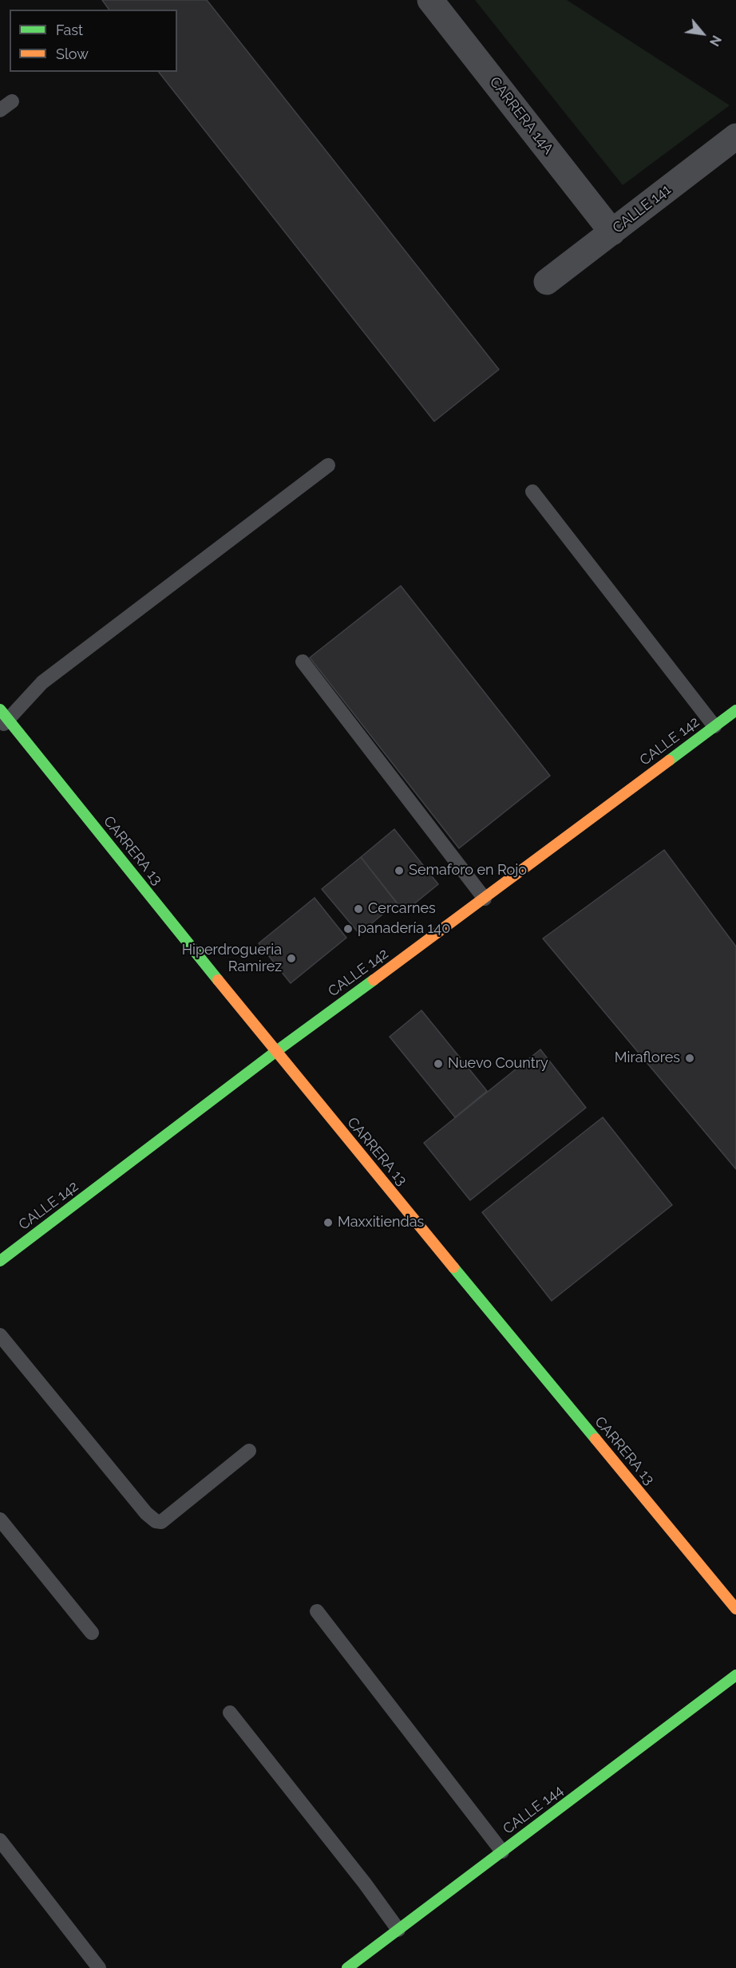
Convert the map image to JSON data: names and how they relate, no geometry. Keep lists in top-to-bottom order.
{
  "streets": {
    "street": [
      "CARRERA 14A",
      "CALLE 141",
      "CALLE 142",
      "CARRERA 13",
      "CALLE 144"
    ]
  },
  "crossings": [
    ["CARRERA 14A", "CALLE 141"],
    ["CALLE 142", "CARRERA 13"]
  ],
  "places": [
    "Semaforo en Rojo",
    "Cercarnes",
    "panadería 140",
    "Hiperdrogueria Ramirez",
    "Miraflores",
    "Nuevo Country",
    "Maxxitiendas"
  ],
  "legend": ["Fast", "Slow"],
  "north": "bottom right"
}
